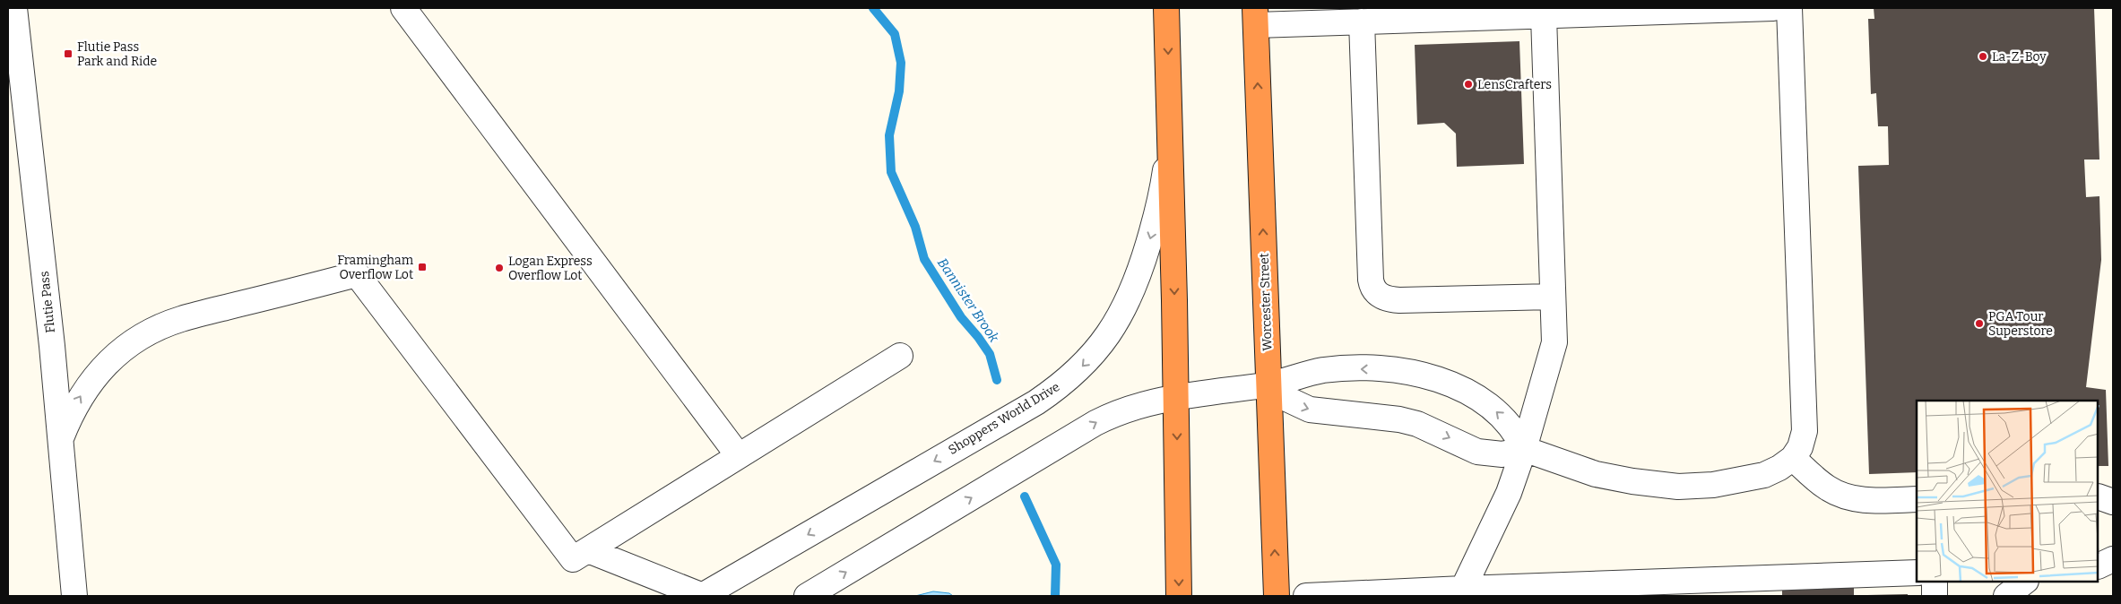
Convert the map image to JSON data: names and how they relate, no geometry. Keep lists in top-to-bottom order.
{
  "streets": {
    "highway": ["Worcester Street"],
    "street": ["Flutie Pass", "Shoppers World Drive"]
  },
  "water": ["Bannister Brook"],
  "places": {
    "transit": ["Flutie Pass Park and Ride", "Framingham Overflow Lot"],
    "other": [
      "La-Z-Boy",
      "LensCrafters",
      "Logan Express Overflow Lot",
      "PGA Tour Superstore"
    ]
  }
}
